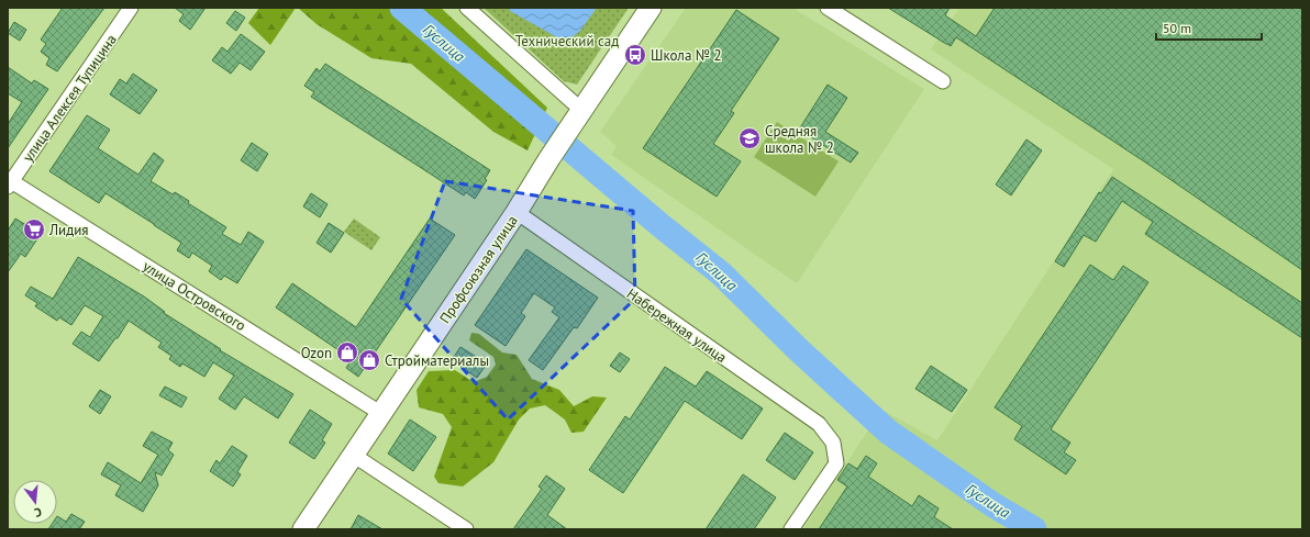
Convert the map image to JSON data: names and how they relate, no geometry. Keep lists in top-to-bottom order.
{
  "streets": {
    "main road": ["Профсоюзная улица"],
    "street": ["улица Алексея Тупицина", "улица Островского", "Набережная улица"]
  },
  "crossings": [
    ["улица Алексея Тупицина", "улица Островского"],
    ["Профсоюзная улица", "улица Островского"],
    ["Профсоюзная улица", "Набережная улица"]
  ],
  "water": ["Гуслица"],
  "parks": ["Технический сад"],
  "places": {
    "bus stop": ["Школа № 2"],
    "school or university": ["Средняя школа № 2"],
    "supermarket": ["Лидия"],
    "shop": ["Ozon", "Стройматериалы"]
  },
  "scale_bar": "50 m",
  "north": "bottom"
}
